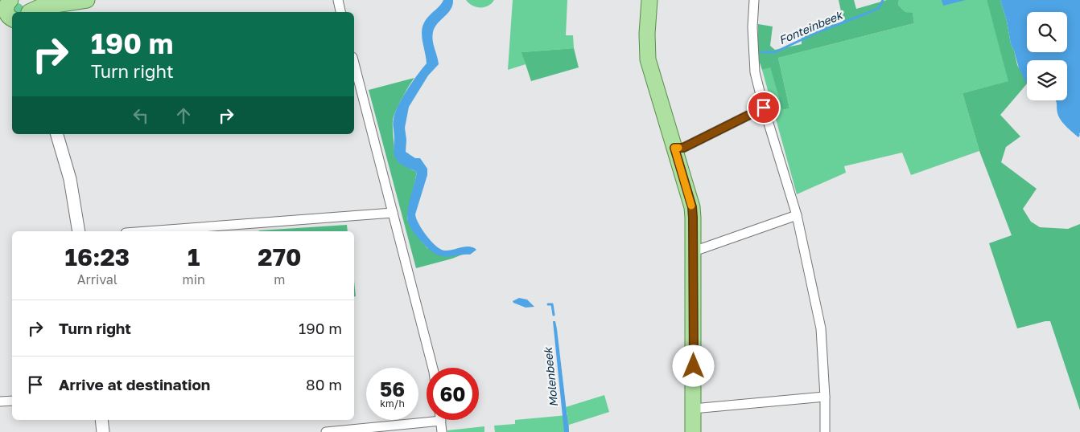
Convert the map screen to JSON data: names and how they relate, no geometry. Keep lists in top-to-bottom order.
{
  "water": ["Fonteinbeek", "Molenbeek"],
  "page": {
    "turn": ["190 m", "Turn right"],
    "eta": [
      "16:23",
      "Arrival",
      "1",
      "min",
      "270",
      "m"
    ],
    "list": [
      {
        "name": "Turn right",
        "value": "190 m"
      },
      {
        "name": "Arrive at destination",
        "value": "80 m"
      }
    ],
    "speed": "56 km/h",
    "limit": "60"
  }
}
